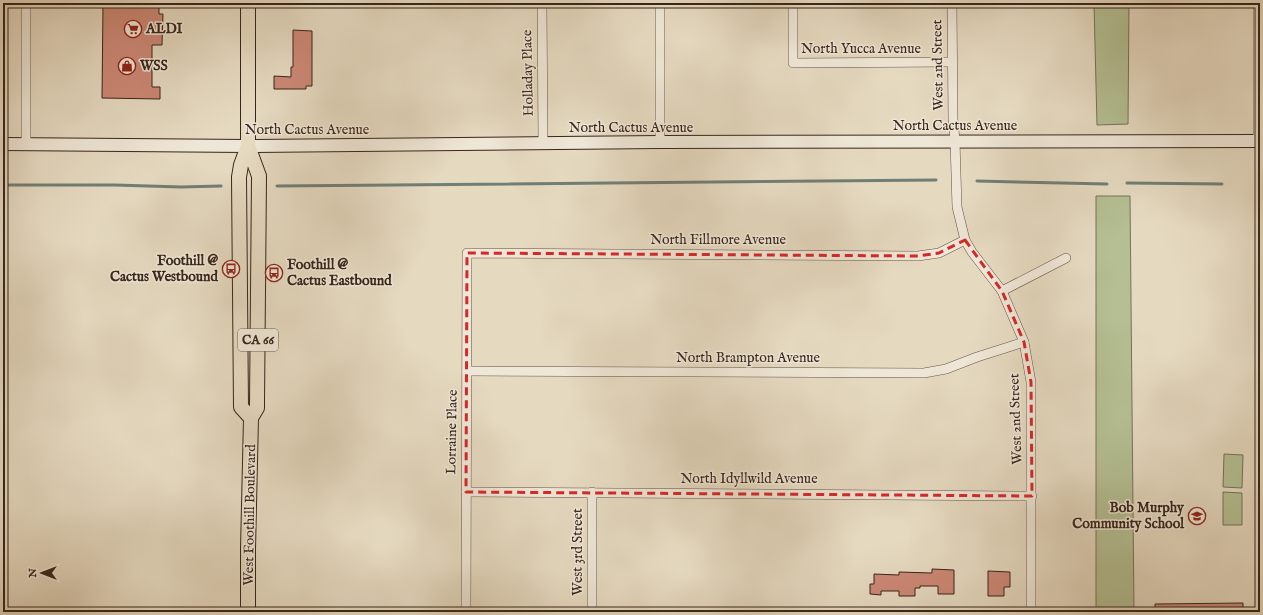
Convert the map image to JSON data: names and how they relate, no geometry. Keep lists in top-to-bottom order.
{
  "streets": {
    "main road": ["North Cactus Avenue", "CA 66", "West Foothill Boulevard"],
    "street": [
      "North Yucca Avenue",
      "West 2nd Street",
      "Holladay Place",
      "North Fillmore Avenue",
      "North Brampton Avenue",
      "Lorraine Place",
      "North Idyllwild Avenue",
      "West 3rd Street"
    ]
  },
  "crossings": [
    ["North Yucca Avenue", "West 2nd Street"],
    ["West 2nd Street", "North Cactus Avenue"],
    ["West 2nd Street", "North Fillmore Avenue"],
    ["West 2nd Street", "North Brampton Avenue"],
    ["West 2nd Street", "North Idyllwild Avenue"],
    ["Holladay Place", "North Cactus Avenue"],
    ["North Cactus Avenue", "West Foothill Boulevard"],
    ["North Fillmore Avenue", "Lorraine Place"],
    ["North Brampton Avenue", "Lorraine Place"],
    ["Lorraine Place", "North Idyllwild Avenue"],
    ["North Idyllwild Avenue", "West 3rd Street"]
  ],
  "places": {
    "supermarket": ["ALDI"],
    "shop": ["WSS"],
    "bus stop": ["Foothill @ Cactus Westbound", "Foothill @ Cactus Eastbound"],
    "school or university": ["Bob Murphy Community School"]
  },
  "north": "left"
}
